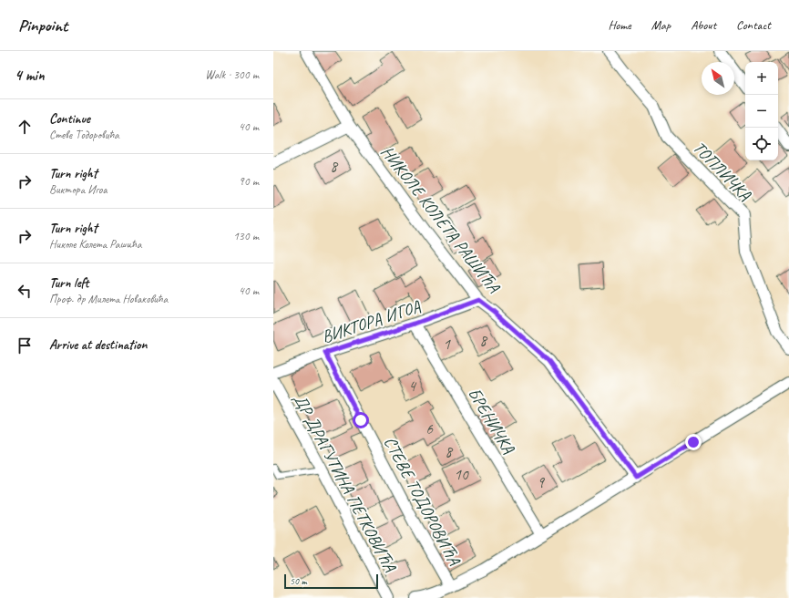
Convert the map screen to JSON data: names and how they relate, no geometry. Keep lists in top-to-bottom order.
{
  "streets": {
    "street": [
      "ТОПЛИЧКА",
      "НИКОЛЕ КОЛЕТА РАШИЋА",
      "ВИКТОРА ИГОА",
      "БРЕНИЧКА",
      "ДР ДРАГУТИНА ПЕТКОВИЋА",
      "СТЕВЕ ТОДОРОВИЋА"
    ]
  },
  "crossings": [
    ["НИКОЛЕ КОЛЕТА РАШИЋА", "ВИКТОРА ИГОА"],
    ["ВИКТОРА ИГОА", "БРЕНИЧКА"],
    ["ВИКТОРА ИГОА", "СТЕВЕ ТОДОРОВИЋА"]
  ],
  "house_numbers": [
    "8",
    "8",
    "1",
    "4",
    "6",
    "8",
    "10",
    "9"
  ],
  "scale_bar": "50 m",
  "north": "top left",
  "page": {
    "header": "Pinpoint",
    "nav": [
      "Home",
      "Map",
      "About",
      "Contact"
    ],
    "heading": ["4 min", "Walk · 300 m"],
    "map_buttons": ["+", "−"],
    "list": [
      ["Continue", "Стеве Тодоровића", "40 m"],
      ["Turn right", "Виктора Игоа", "90 m"],
      ["Turn right", "Николе Колета Рашића", "130 m"],
      ["Turn left", "Проф. др Милета Новаковића", "40 m"],
      "Arrive at destination"
    ],
    "scale": "50 m"
  }
}
